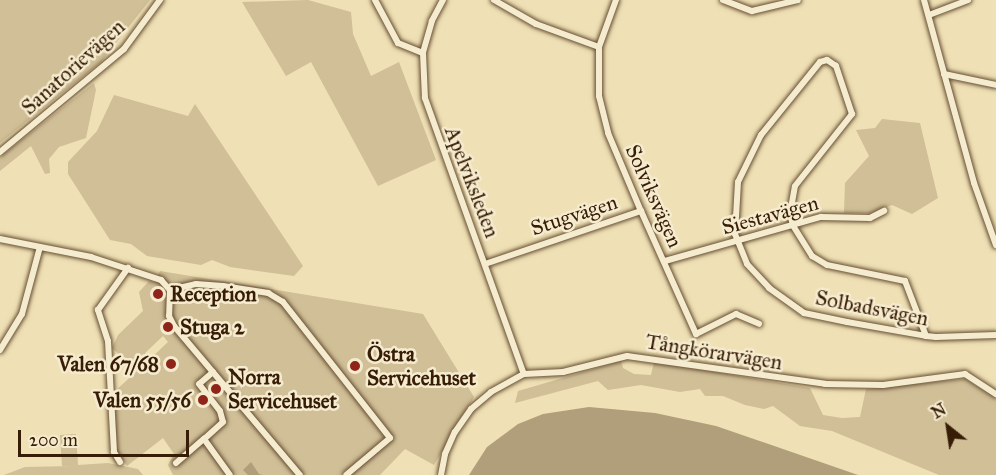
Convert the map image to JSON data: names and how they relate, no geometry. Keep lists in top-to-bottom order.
{
  "streets": {
    "street": [
      "Sanatorievägen",
      "Apelviksleden",
      "Solviksvägen",
      "Stugvägen",
      "Siestavägen",
      "Solbadsvägen",
      "Tångkörarvägen"
    ]
  },
  "crossings": [
    ["Apelviksleden", "Stugvägen"],
    ["Apelviksleden", "Tångkörarvägen"],
    ["Solviksvägen", "Stugvägen"],
    ["Solviksvägen", "Siestavägen"],
    ["Siestavägen", "Solbadsvägen"]
  ],
  "places": [
    "Reception",
    "Stuga 2",
    "Valen 67/68",
    "Östra Servicehuset",
    "Norra Servicehuset",
    "Valen 55/56"
  ],
  "scale_bar": "200 m",
  "north": "top left"
}
